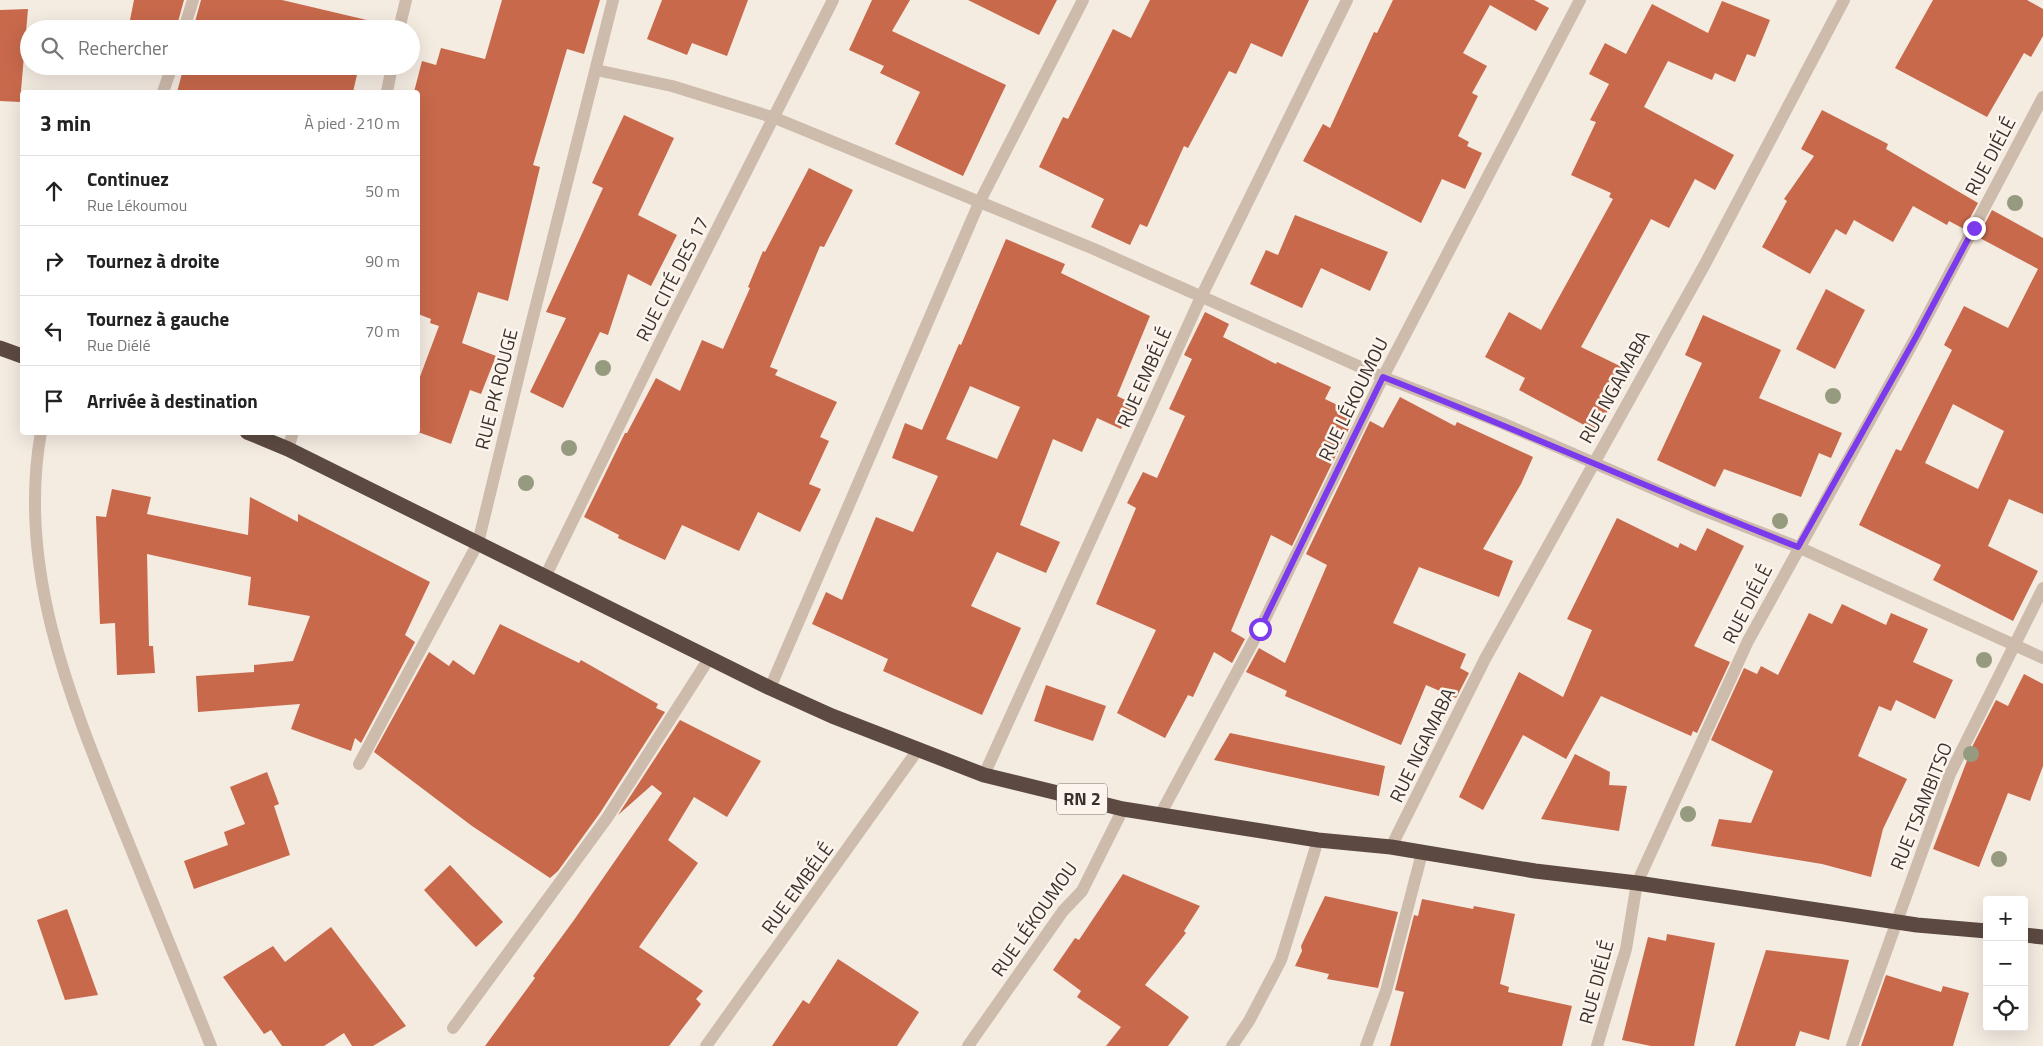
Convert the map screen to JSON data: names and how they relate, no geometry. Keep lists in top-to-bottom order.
{
  "streets": {
    "highway": ["RN 2"],
    "street": [
      "RUE DIÉLÉ",
      "RUE CITÉ DES 17",
      "RUE EMBÉLÉ",
      "RUE NGAMABA",
      "RUE PK ROUGE",
      "RUE LÉKOUMOU",
      "RUE TSAMBITSO"
    ]
  },
  "crossings": [
    ["RUE DIÉLÉ", "RN 2"],
    ["RUE CITÉ DES 17", "RN 2"],
    ["RUE EMBÉLÉ", "RN 2"],
    ["RUE NGAMABA", "RN 2"],
    ["RUE PK ROUGE", "RN 2"],
    ["RUE LÉKOUMOU", "RN 2"],
    ["RN 2", "RUE TSAMBITSO"]
  ],
  "page": {
    "search": "Rechercher",
    "heading": ["3 min", "À pied · 210 m"],
    "list": [
      ["Continuez", "Rue Lékoumou", "50 m"],
      ["Tournez à droite", "90 m"],
      ["Tournez à gauche", "Rue Diélé", "70 m"],
      "Arrivée à destination"
    ],
    "map_buttons": ["+", "−"]
  }
}
